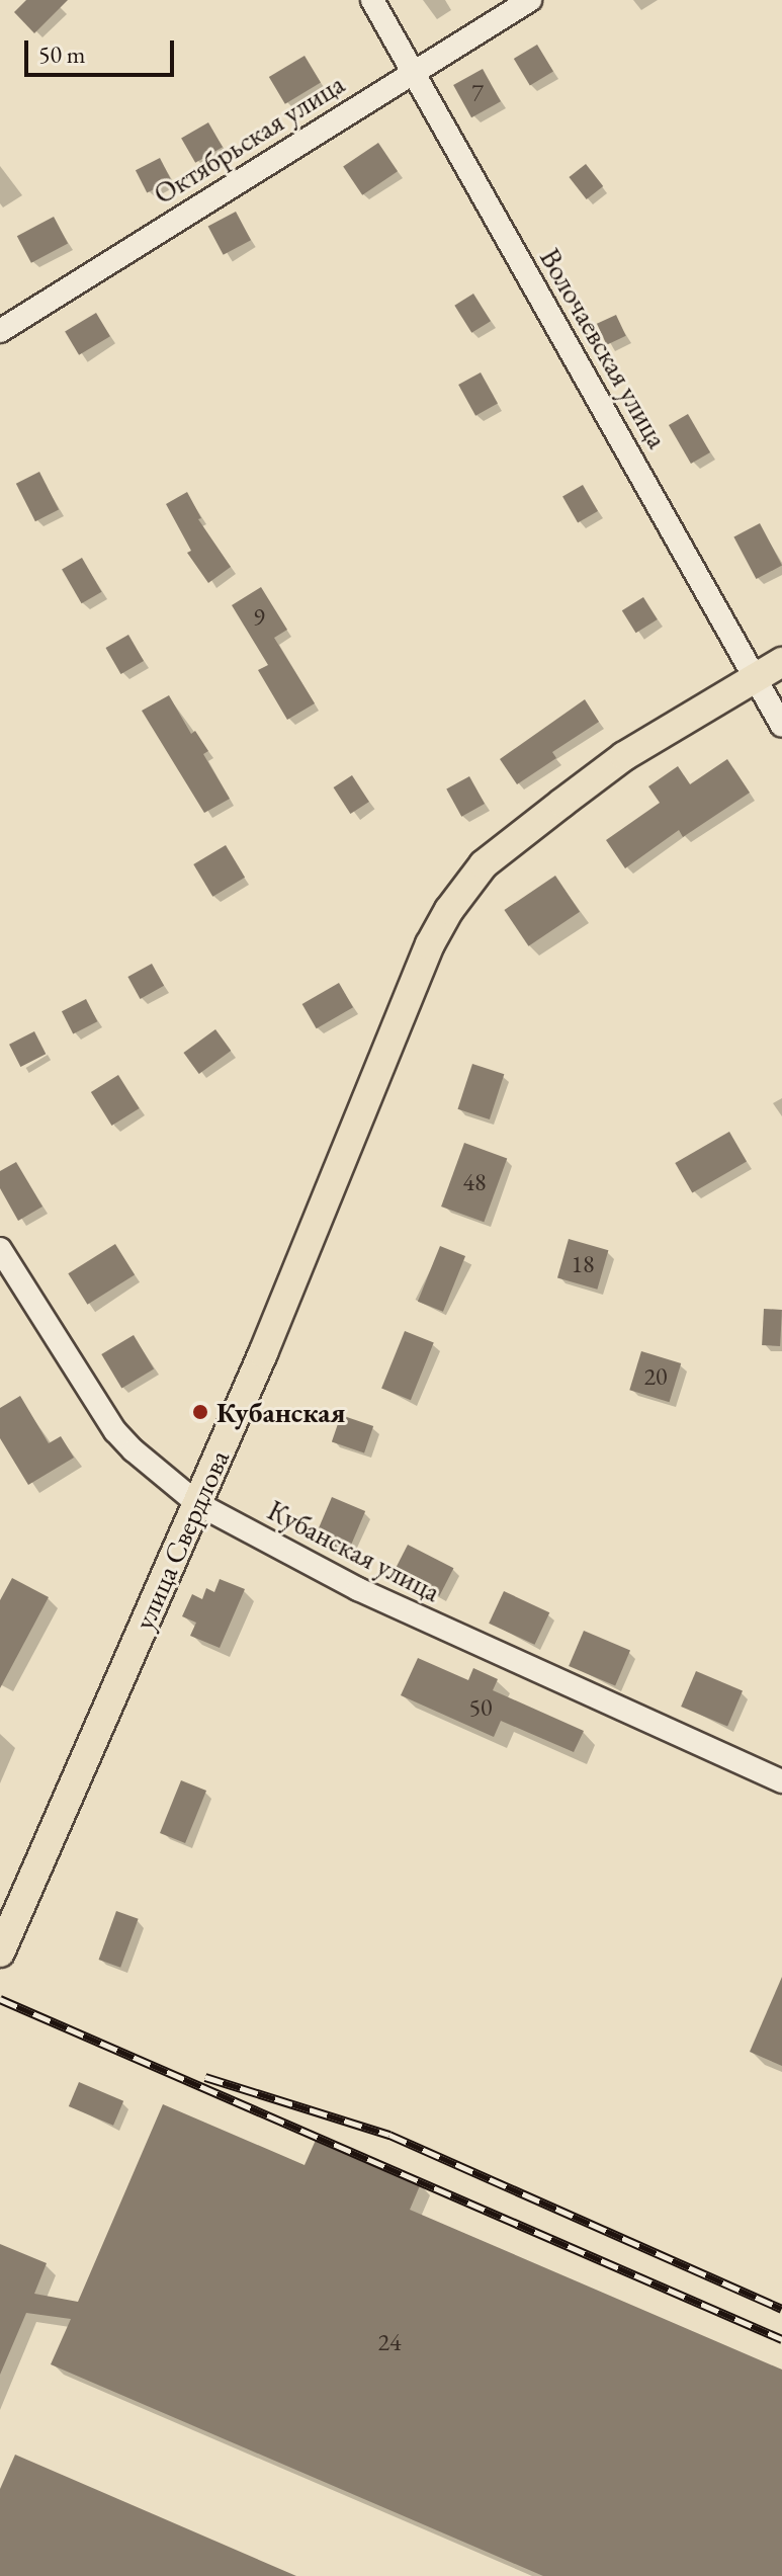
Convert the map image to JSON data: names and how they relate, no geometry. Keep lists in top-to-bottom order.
{
  "streets": {
    "main road": ["улица Свердлова"],
    "street": ["Октябрьская улица", "Волочаевская улица", "Кубанская улица"]
  },
  "crossings": [
    ["Октябрьская улица", "Волочаевская улица"],
    ["Волочаевская улица", "улица Свердлова"],
    ["улица Свердлова", "Кубанская улица"]
  ],
  "places": ["Кубанская"],
  "house_numbers": [
    "7",
    "9",
    "48",
    "18",
    "20",
    "50",
    "24"
  ],
  "scale_bar": "50 m"
}
